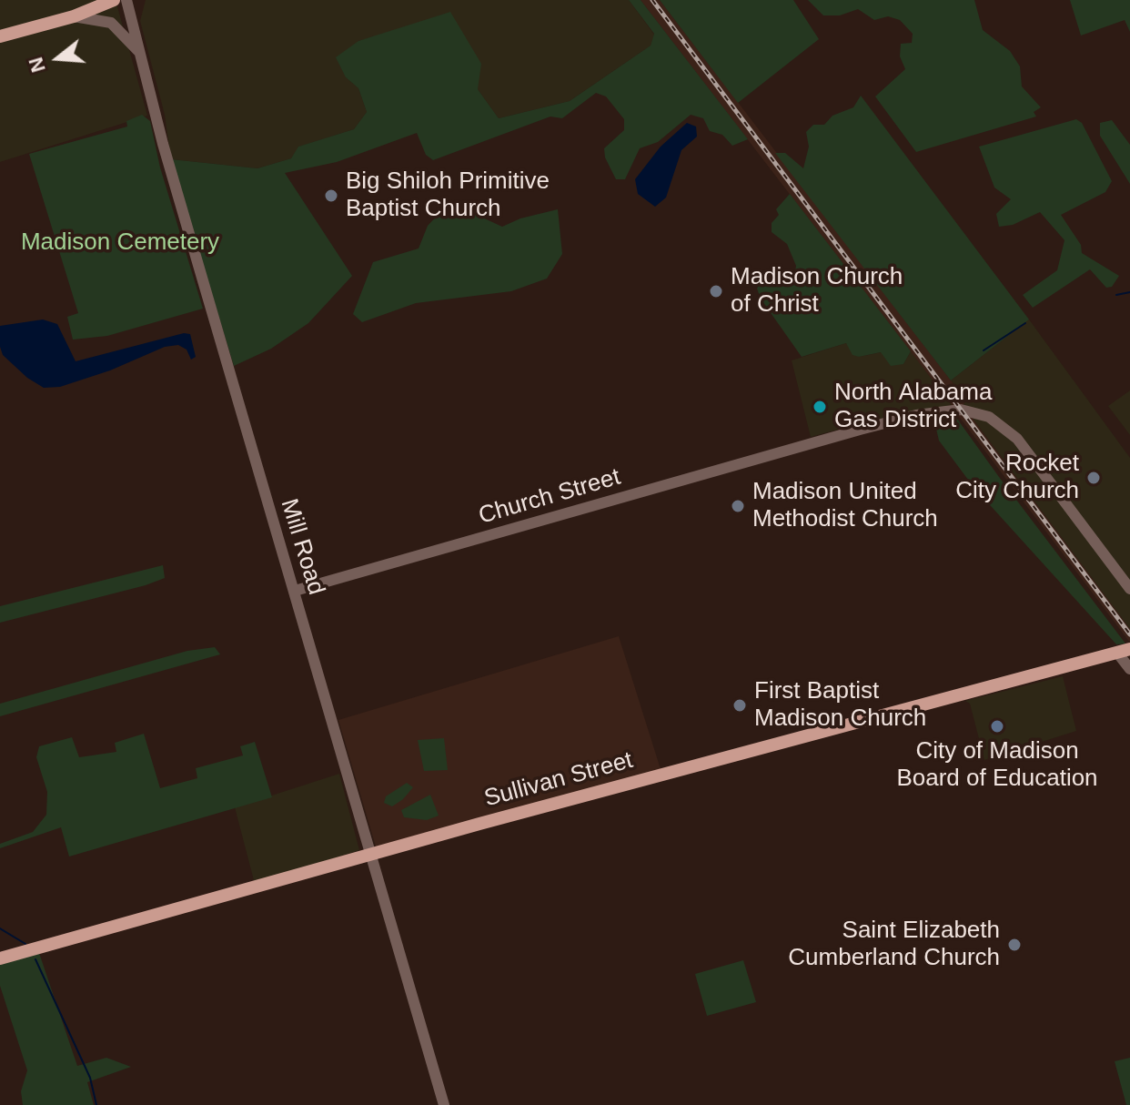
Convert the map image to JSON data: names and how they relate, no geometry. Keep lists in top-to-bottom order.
{
  "streets": {
    "main road": ["Sullivan Street"],
    "street": ["Church Street", "Mill Road"]
  },
  "crossings": [
    ["Church Street", "Mill Road"],
    ["Mill Road", "Sullivan Street"]
  ],
  "parks": ["Madison Cemetery"],
  "places": [
    "Big Shiloh Primitive Baptist Church",
    "Madison Church of Christ",
    "North Alabama Gas District",
    "Rocket City Church",
    "Madison United Methodist Church",
    "First Baptist Madison Church",
    "City of Madison Board of Education",
    "Saint Elizabeth Cumberland Church"
  ],
  "north": "left"
}
